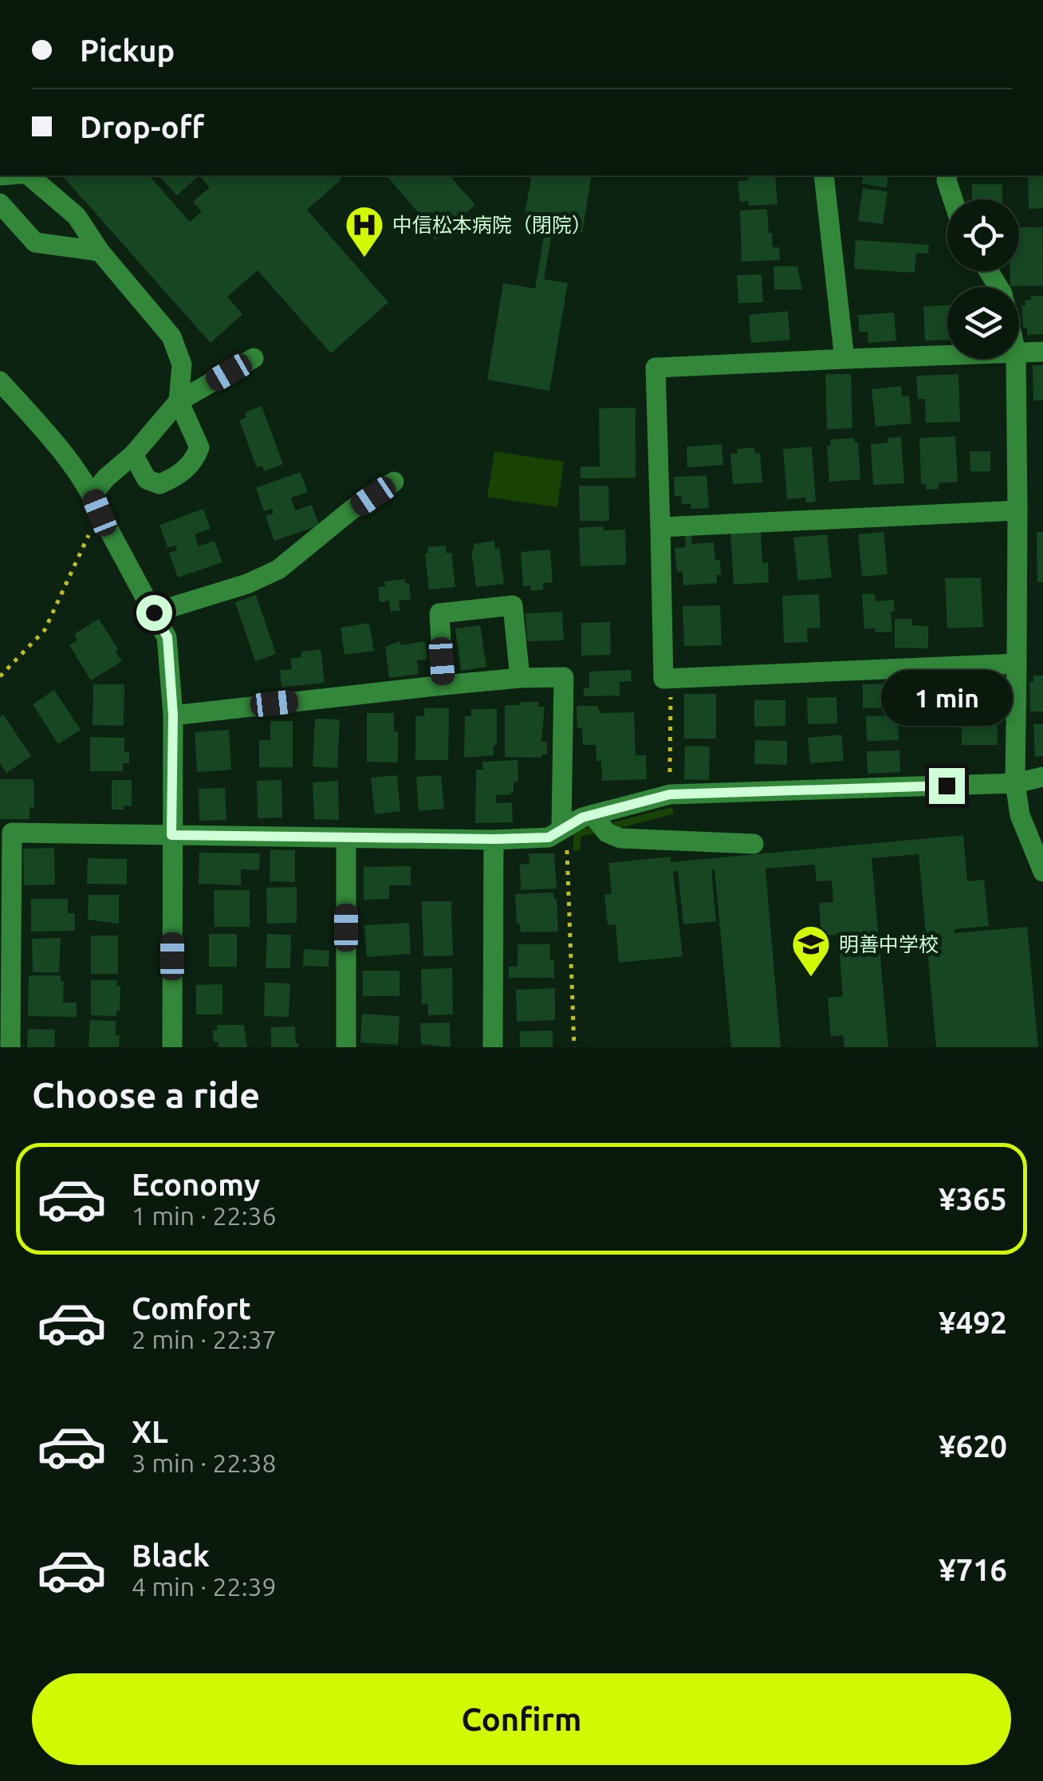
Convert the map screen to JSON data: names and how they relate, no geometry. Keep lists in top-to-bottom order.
{
  "places": {
    "hospital": ["中信松本病院（閉院）"],
    "school or university": ["明善中学校"]
  },
  "page": {
    "banner": ["Pickup", "Drop-off"],
    "bubble": "1 min",
    "heading": "Choose a ride",
    "list": [
      {
        "name": "Economy",
        "note": "1 min · 22:36",
        "value": "¥365"
      },
      {
        "name": "Comfort",
        "note": "2 min · 22:37",
        "value": "¥492"
      },
      {
        "name": "XL",
        "note": "3 min · 22:38",
        "value": "¥620"
      },
      {
        "name": "Black",
        "note": "4 min · 22:39",
        "value": "¥716"
      }
    ],
    "buttons": "Confirm"
  }
}
